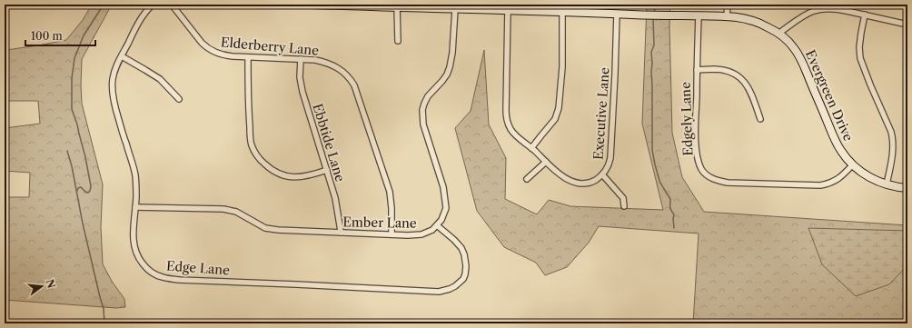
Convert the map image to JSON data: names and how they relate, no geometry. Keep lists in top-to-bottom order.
{
  "streets": {
    "street": [
      "Elderberry Lane",
      "Evergreen Drive",
      "Executive Lane",
      "Edgely Lane",
      "Ebbtide Lane",
      "Ember Lane",
      "Edge Lane"
    ]
  },
  "crossings": [
    ["Elderberry Lane", "Ebbtide Lane"],
    ["Elderberry Lane", "Ember Lane"],
    ["Evergreen Drive", "Executive Lane"],
    ["Evergreen Drive", "Edgely Lane"],
    ["Ebbtide Lane", "Ember Lane"],
    ["Ember Lane", "Edge Lane"]
  ],
  "scale_bar": "100 m",
  "north": "right"
}
